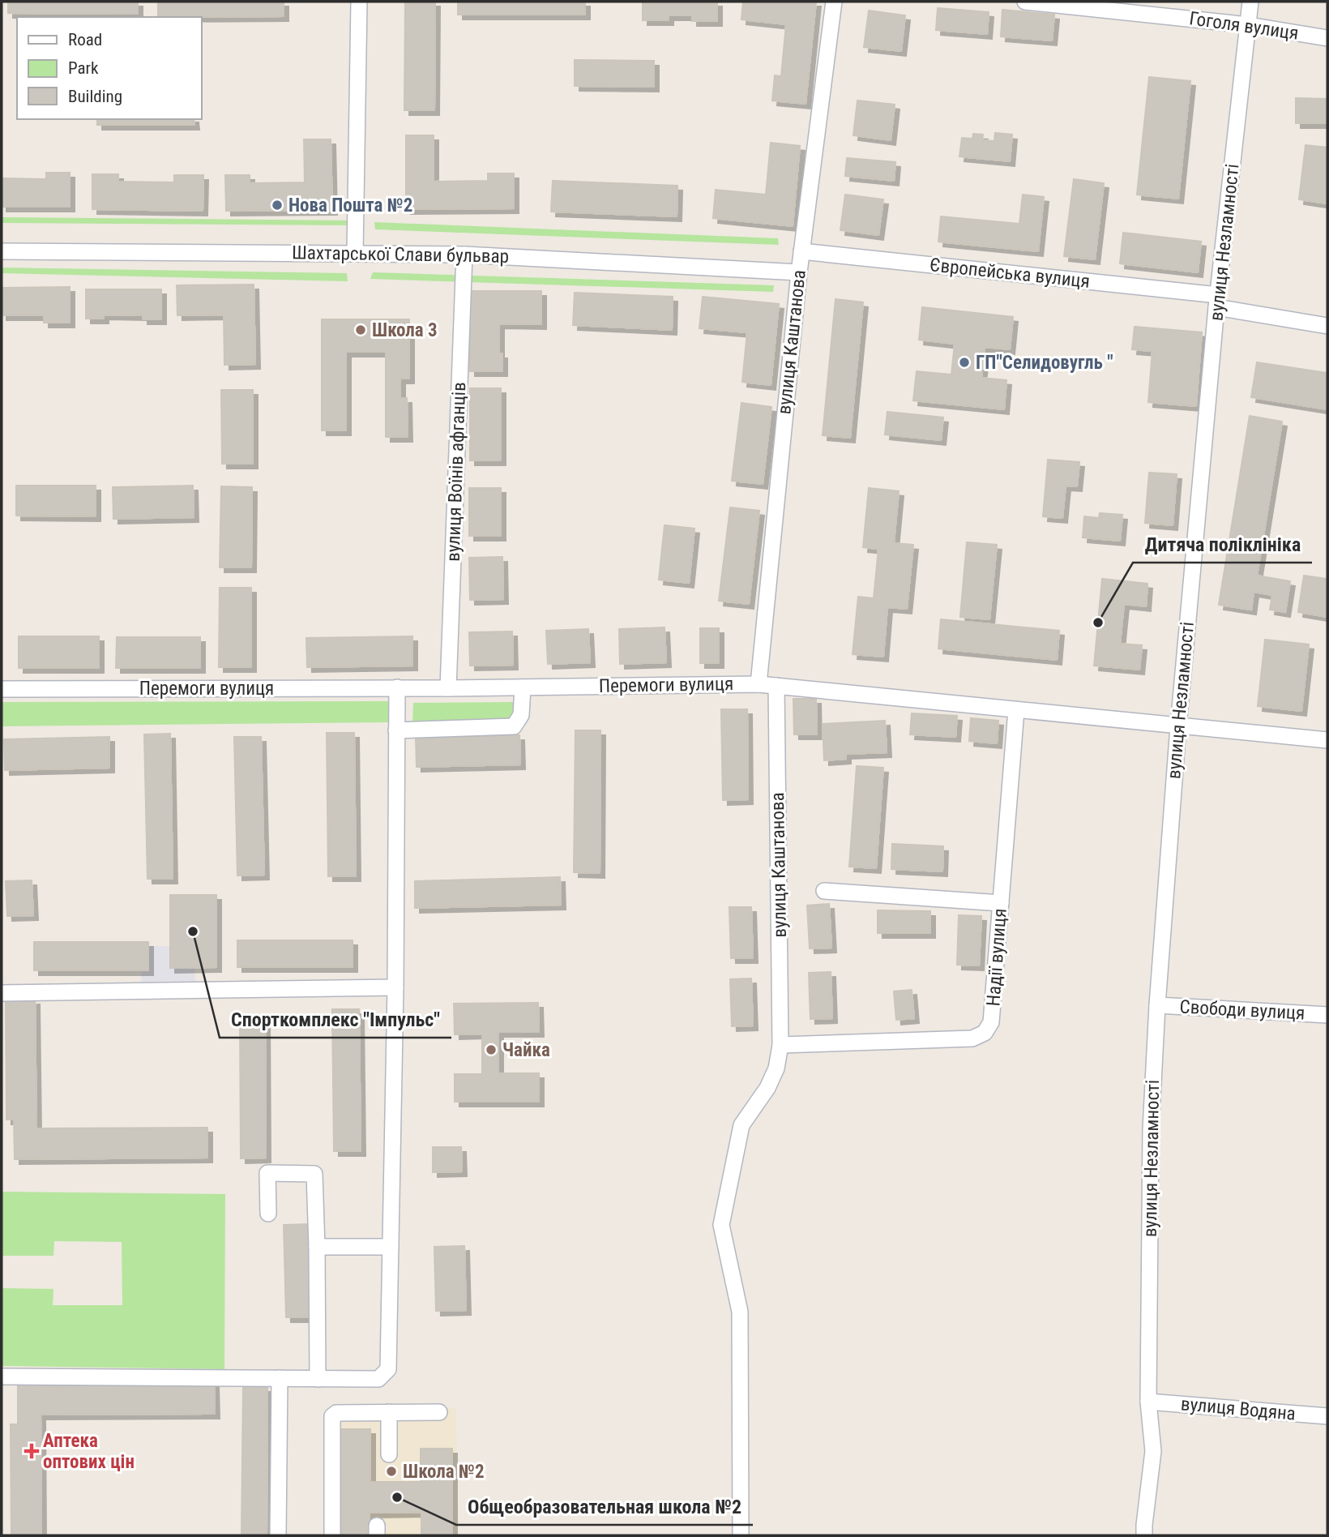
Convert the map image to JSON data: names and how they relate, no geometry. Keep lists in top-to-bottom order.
{
  "streets": {
    "street": [
      "Гоголя вулиця",
      "вулиця Незламності",
      "Шахтарської Слави бульвар",
      "Європейська вулиця",
      "вулиця Каштанова",
      "вулиця Воїнів афганців",
      "Перемоги вулиця",
      "Надії вулиця",
      "Свободи вулиця",
      "вулиця Водяна"
    ]
  },
  "crossings": [
    ["Гоголя вулиця", "вулиця Незламності"],
    ["вулиця Незламності", "Європейська вулиця"],
    ["вулиця Незламності", "Перемоги вулиця"],
    ["вулиця Незламності", "Свободи вулиця"],
    ["вулиця Незламності", "вулиця Водяна"],
    ["Шахтарської Слави бульвар", "вулиця Каштанова"],
    ["Шахтарської Слави бульвар", "вулиця Воїнів афганців"],
    ["Європейська вулиця", "вулиця Каштанова"],
    ["вулиця Каштанова", "Перемоги вулиця"],
    ["вулиця Каштанова", "Надії вулиця"],
    ["вулиця Воїнів афганців", "Перемоги вулиця"],
    ["Перемоги вулиця", "Надії вулиця"]
  ],
  "places": {
    "other": [
      "Нова Пошта №2",
      "Школа 3",
      "ГП\"Селидовугль \"",
      "Дитяча поліклініка",
      "Спорткомплекс \"Імпульс\"",
      "Чайка",
      "Школа №2",
      "Общеобразовательная школа №2"
    ],
    "health": ["Аптека оптових цін"]
  },
  "legend": ["Road", "Park", "Building"]
}
